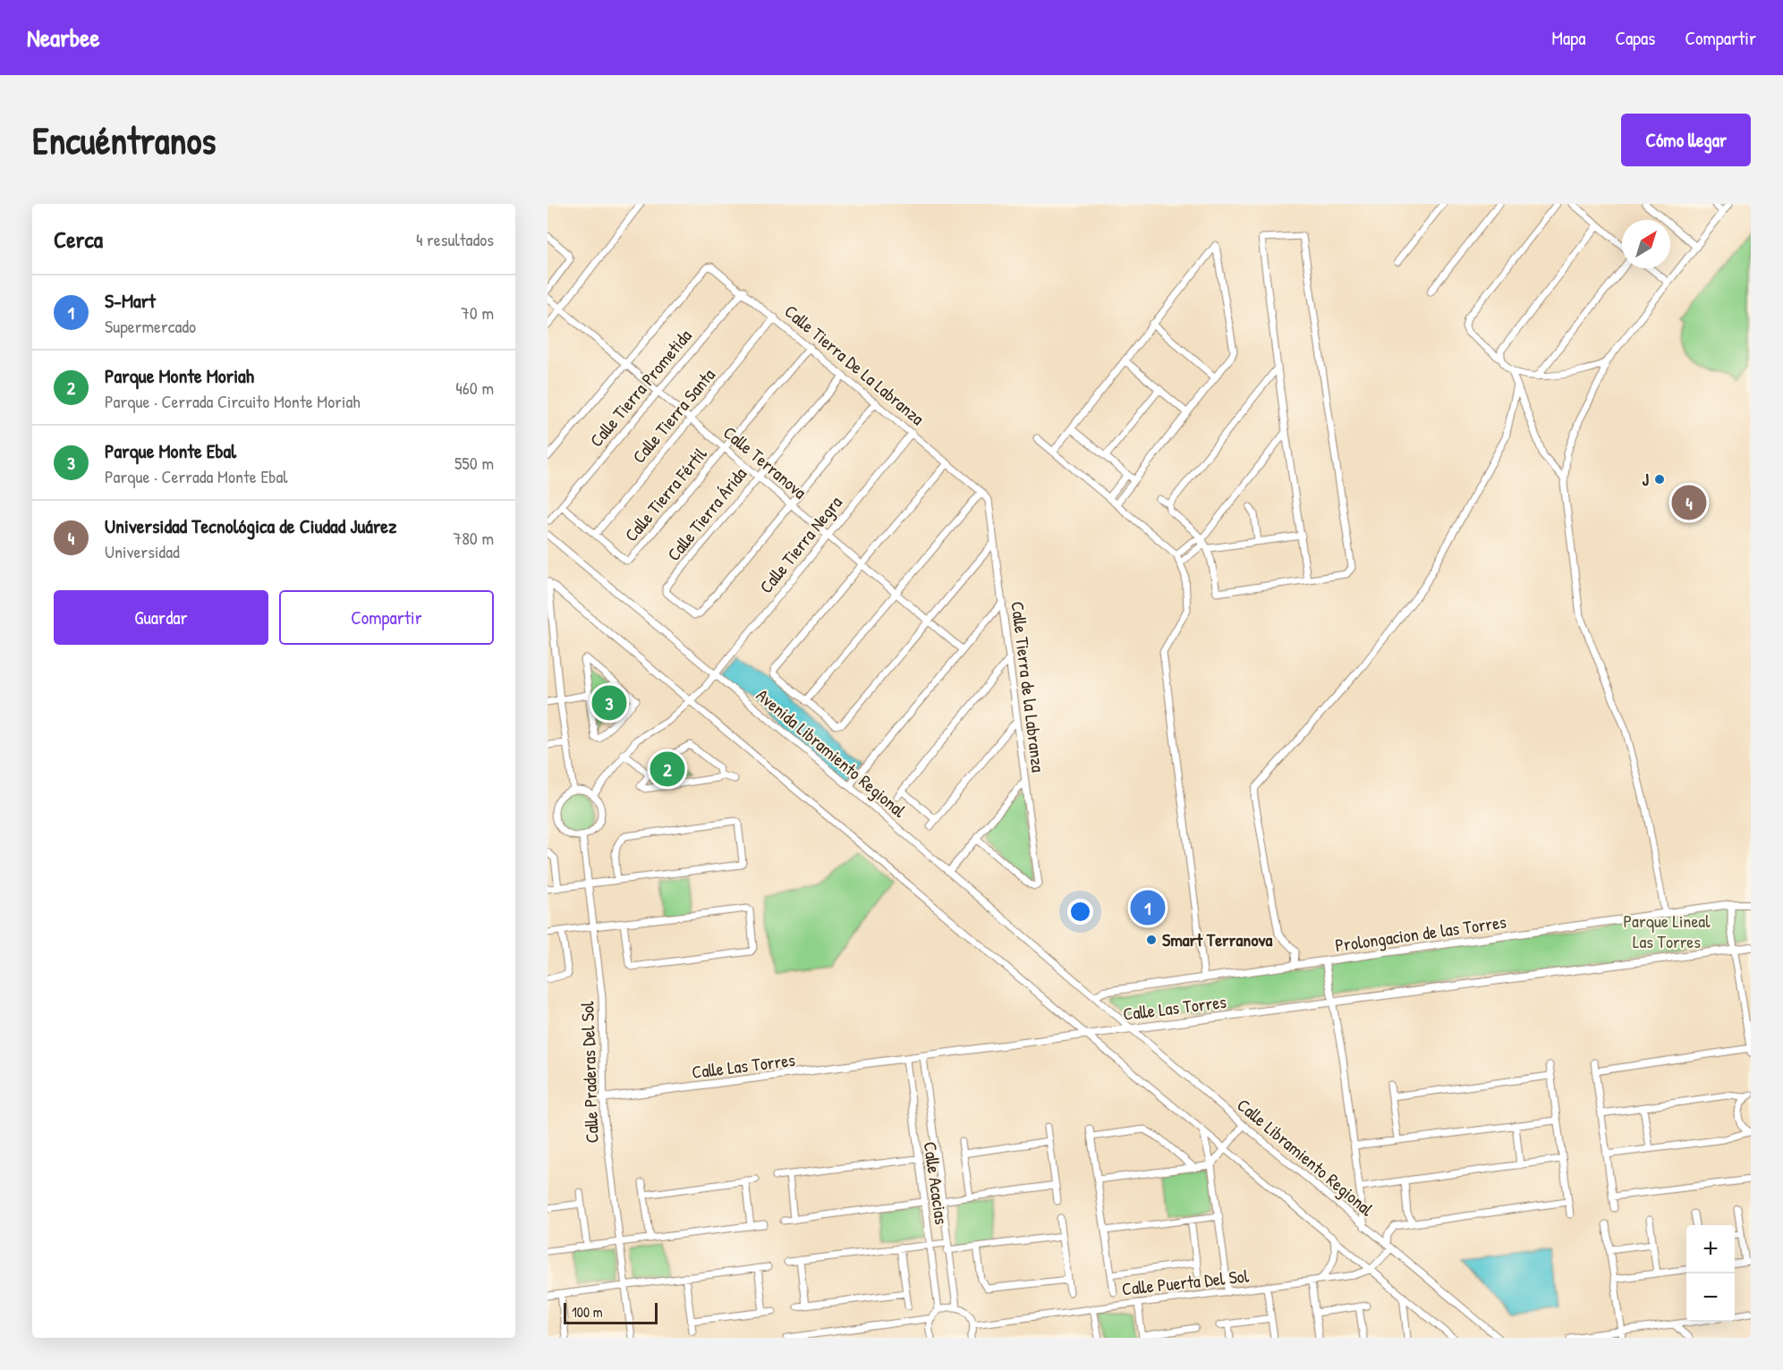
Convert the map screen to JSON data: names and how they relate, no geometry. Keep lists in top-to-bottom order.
{
  "streets": {
    "main road": ["Prolongacion de las Torres", "Calle Las Torres"],
    "street": [
      "Calle Tierra De La Labranza",
      "Calle Tierra Prometida",
      "Calle Tierra Santa",
      "Calle Terranova",
      "Calle Tierra Fértil",
      "Calle Tierra Árida",
      "Calle Tierra Negra",
      "Calle Tierra de la Labranza",
      "Avenida Libramiento Regional",
      "Calle Praderas Del Sol",
      "Calle Libramiento Regional",
      "Calle Acacias",
      "Calle Puerta Del Sol"
    ]
  },
  "crossings": [
    ["Calle Tierra De La Labranza", "Calle Tierra Prometida"],
    ["Calle Tierra De La Labranza", "Calle Tierra Santa"],
    ["Calle Tierra De La Labranza", "Calle Terranova"],
    ["Calle Tierra De La Labranza", "Calle Tierra Fértil"],
    ["Calle Tierra De La Labranza", "Calle Tierra Árida"],
    ["Calle Tierra De La Labranza", "Calle Tierra Negra"],
    ["Calle Tierra De La Labranza", "Calle Tierra de la Labranza"],
    ["Calle Tierra Prometida", "Calle Terranova"],
    ["Calle Tierra Santa", "Calle Terranova"],
    ["Calle Tierra Santa", "Calle Tierra Fértil"],
    ["Calle Terranova", "Calle Tierra Fértil"],
    ["Calle Terranova", "Calle Tierra Árida"],
    ["Calle Terranova", "Calle Tierra Negra"],
    ["Calle Tierra Negra", "Avenida Libramiento Regional"],
    ["Avenida Libramiento Regional", "Prolongacion de las Torres"],
    ["Avenida Libramiento Regional", "Calle Libramiento Regional"],
    ["Prolongacion de las Torres", "Calle Libramiento Regional"],
    ["Calle Las Torres", "Calle Praderas Del Sol"],
    ["Calle Las Torres", "Calle Libramiento Regional"],
    ["Calle Las Torres", "Calle Acacias"],
    ["Calle Libramiento Regional", "Calle Puerta Del Sol"]
  ],
  "parks": ["Parque Lineal Las Torres"],
  "places": ["J", "Smart Terranova"],
  "scale_bar": "100 m",
  "north": "top right",
  "page": {
    "header": "Nearbee",
    "nav": ["Mapa", "Capas", "Compartir"],
    "buttons": [
      "Cómo llegar",
      ["Guardar", "Compartir"]
    ],
    "title": "Encuéntranos",
    "heading": ["Cerca", "4 resultados"],
    "list": [
      {
        "mark": "1",
        "name": "S-Mart",
        "note": "Supermercado",
        "value": "70 m"
      },
      {
        "mark": "2",
        "name": "Parque Monte Moriah",
        "note": "Parque · Cerrada Circuito Monte Moriah",
        "value": "460 m"
      },
      {
        "mark": "3",
        "name": "Parque Monte Ebal",
        "note": "Parque · Cerrada Monte Ebal",
        "value": "550 m"
      },
      {
        "mark": "4",
        "name": "Universidad Tecnológica de Ciudad Juárez",
        "note": "Universidad",
        "value": "780 m"
      }
    ],
    "pins": [
      "4",
      "3",
      "2",
      "1"
    ],
    "map_buttons": ["+", "−"],
    "scale": "100 m"
  }
}
